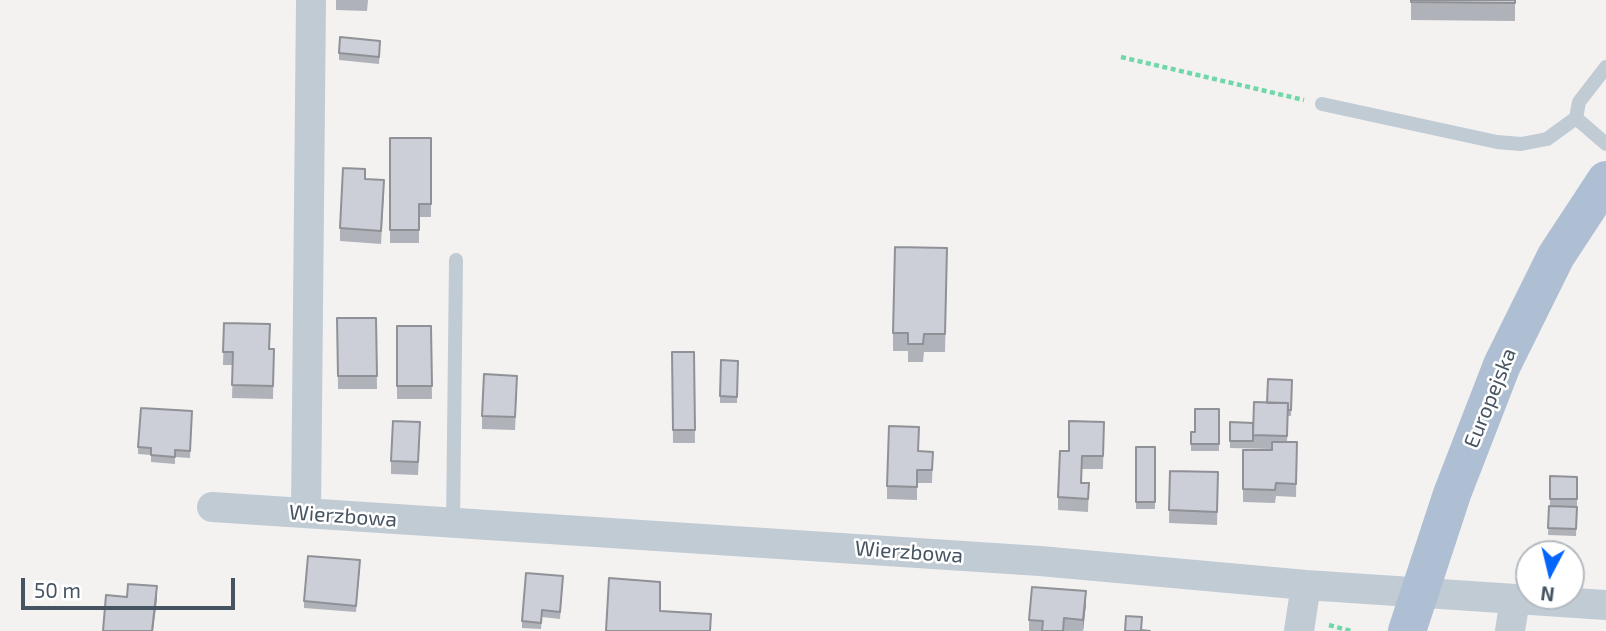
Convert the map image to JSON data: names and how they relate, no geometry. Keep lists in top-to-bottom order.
{
  "streets": {
    "main road": ["Europejska"],
    "street": ["Wierzbowa"]
  },
  "crossings": [
    ["Europejska", "Wierzbowa"]
  ],
  "scale_bar": "50 m",
  "north": "bottom"
}
